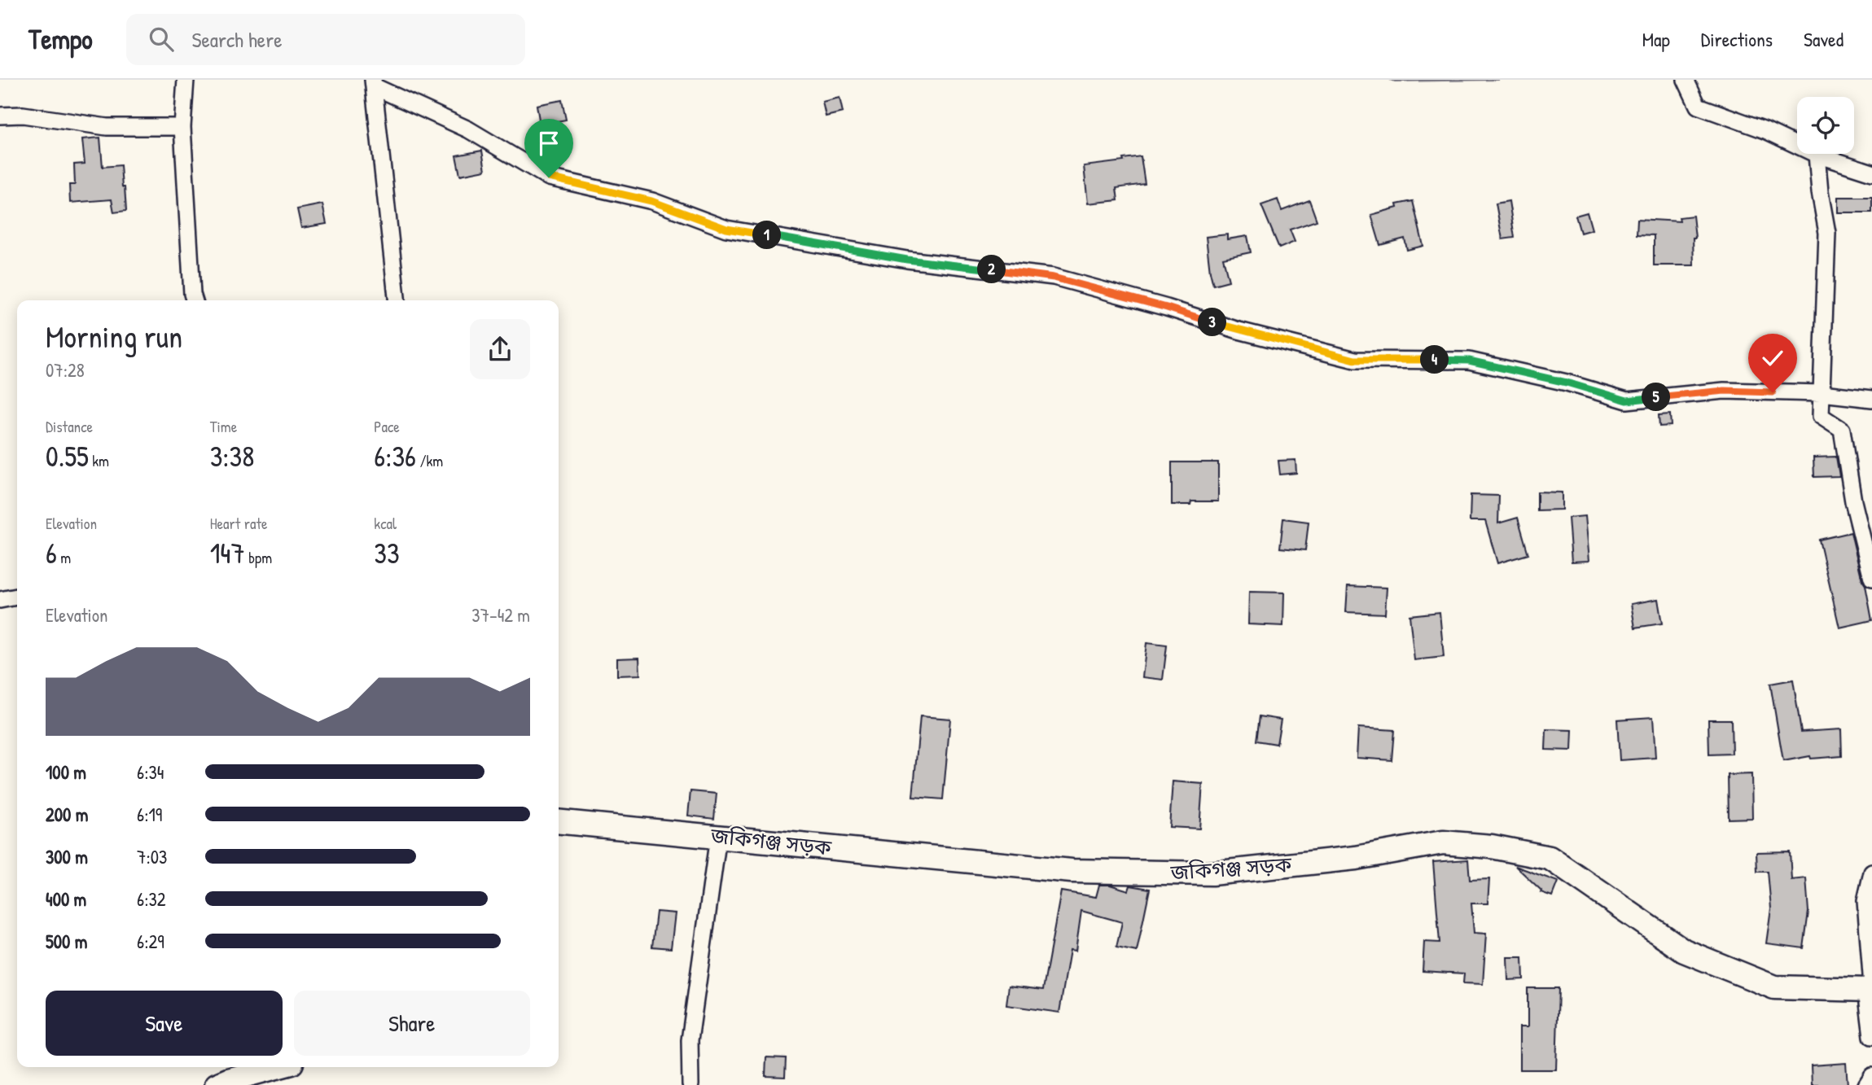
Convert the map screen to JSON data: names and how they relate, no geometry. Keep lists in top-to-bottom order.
{
  "streets": {
    "main road": ["জকিগঞ্জ সড়ক"]
  },
  "page": {
    "header": "Tempo",
    "search": "Search here",
    "nav": ["Map", "Directions", "Saved"],
    "pins": [
      "1",
      "2",
      "3",
      "4",
      "5"
    ],
    "heading": ["Morning run", "07:28"],
    "stats": [
      ["Distance", "0.55 km"],
      ["Time", "3:38"],
      ["Pace", "6:36 /km"],
      ["Elevation", "6 m"],
      ["Heart rate", "147 bpm"],
      ["kcal", "33"]
    ],
    "chart": ["Elevation", "37–42 m"],
    "list": [
      {
        "name": "100 m",
        "note": "6:34"
      },
      {
        "name": "200 m",
        "note": "6:19"
      },
      {
        "name": "300 m",
        "note": "7:03"
      },
      {
        "name": "400 m",
        "note": "6:32"
      },
      {
        "name": "500 m",
        "note": "6:29"
      }
    ],
    "buttons": ["Save", "Share"]
  }
}
